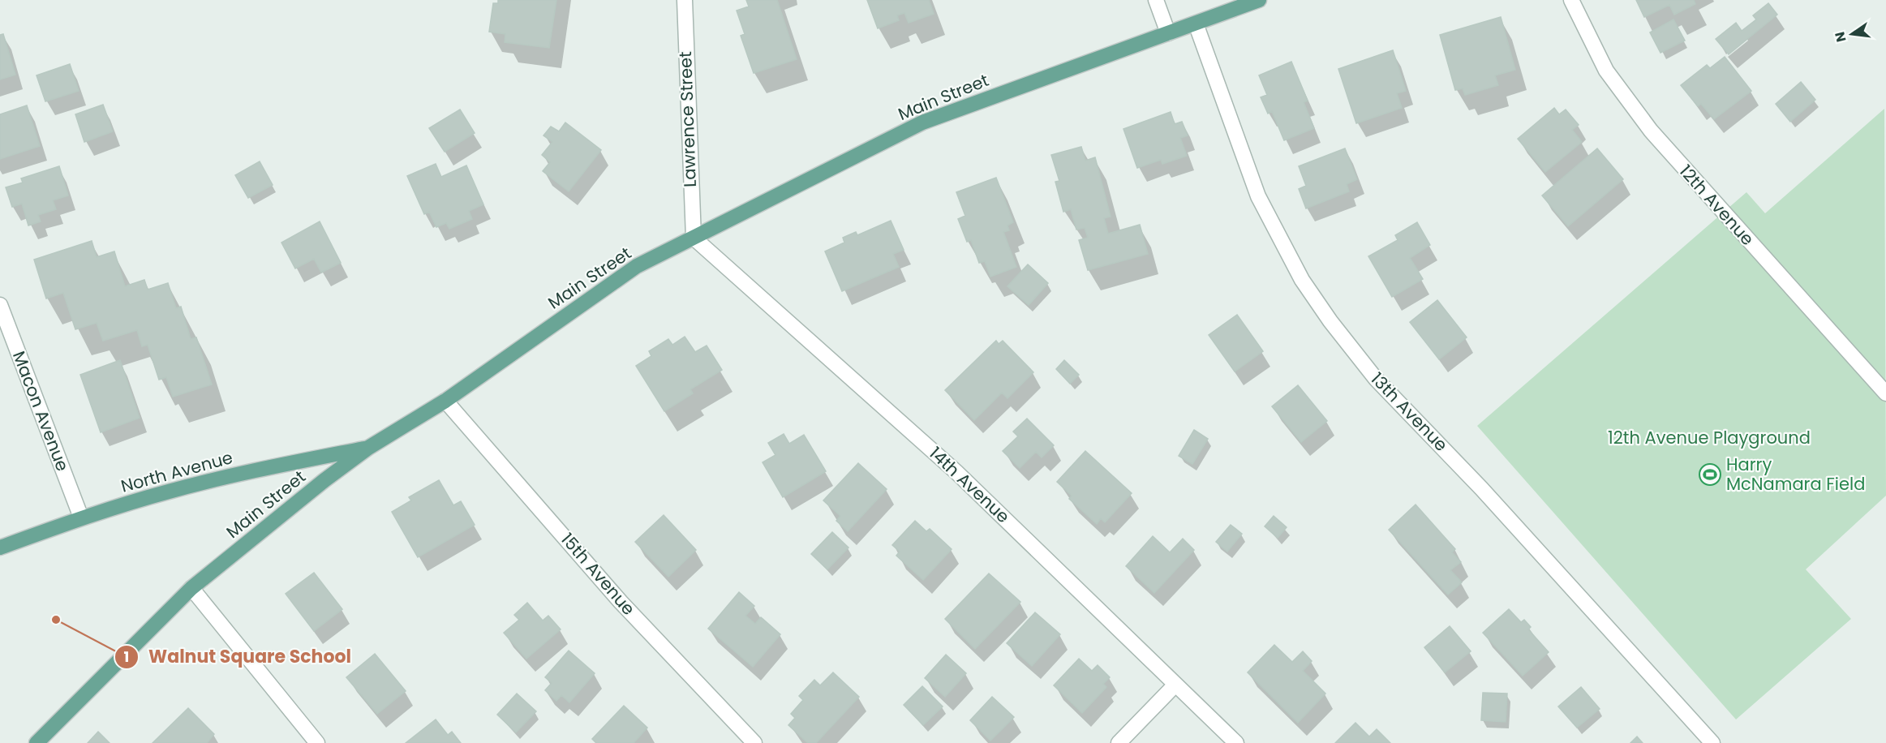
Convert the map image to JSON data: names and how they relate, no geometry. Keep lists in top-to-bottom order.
{
  "streets": {
    "main road": ["Main Street", "North Avenue"],
    "street": [
      "Lawrence Street",
      "12th Avenue",
      "Macon Avenue",
      "13th Avenue",
      "14th Avenue",
      "15th Avenue"
    ]
  },
  "crossings": [
    ["Main Street", "Lawrence Street"],
    ["Main Street", "13th Avenue"],
    ["Main Street", "North Avenue"],
    ["Main Street", "14th Avenue"],
    ["Main Street", "15th Avenue"],
    ["Lawrence Street", "14th Avenue"],
    ["Macon Avenue", "North Avenue"]
  ],
  "parks": ["12th Avenue Playground"],
  "places": {
    "sports": ["Harry McNamara Field"],
    "other": ["Walnut Square School"]
  },
  "north": "left"
}
